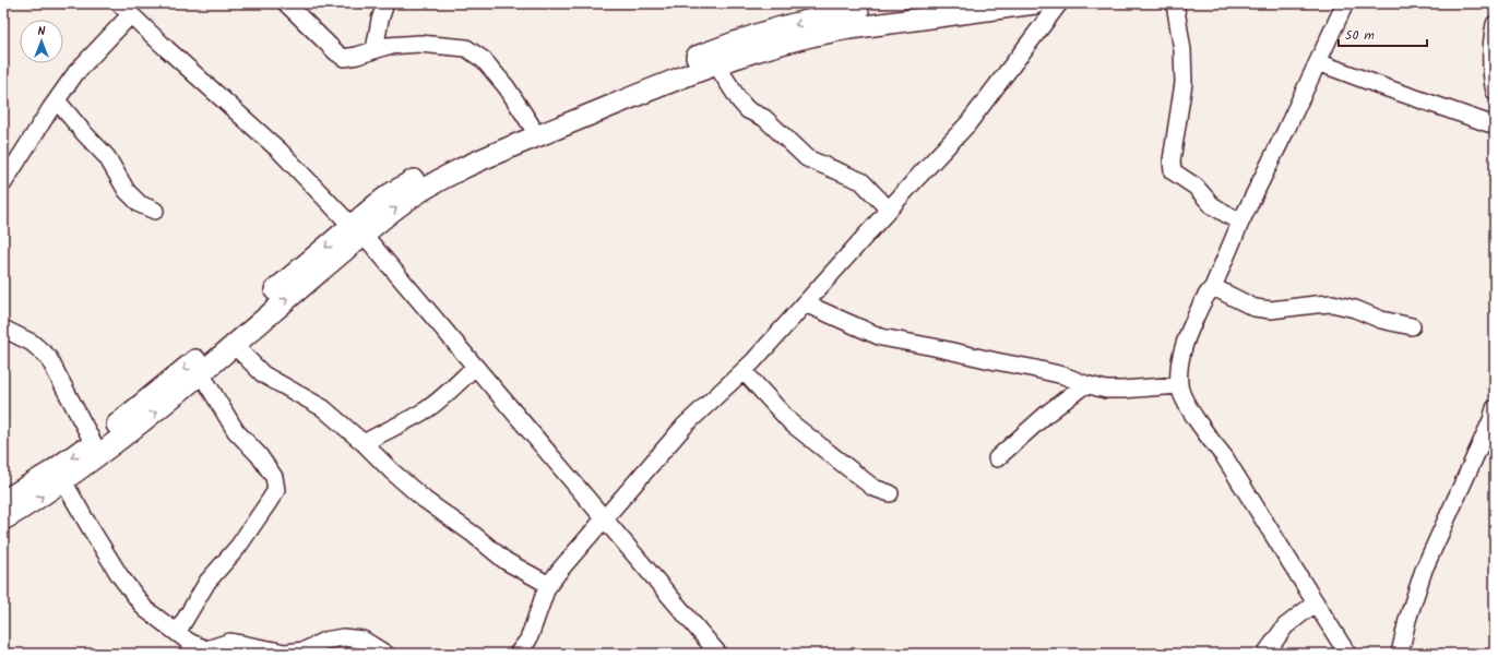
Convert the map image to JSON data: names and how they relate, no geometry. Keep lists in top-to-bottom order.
{
  "scale_bar": "50 m",
  "north": "top"
}
